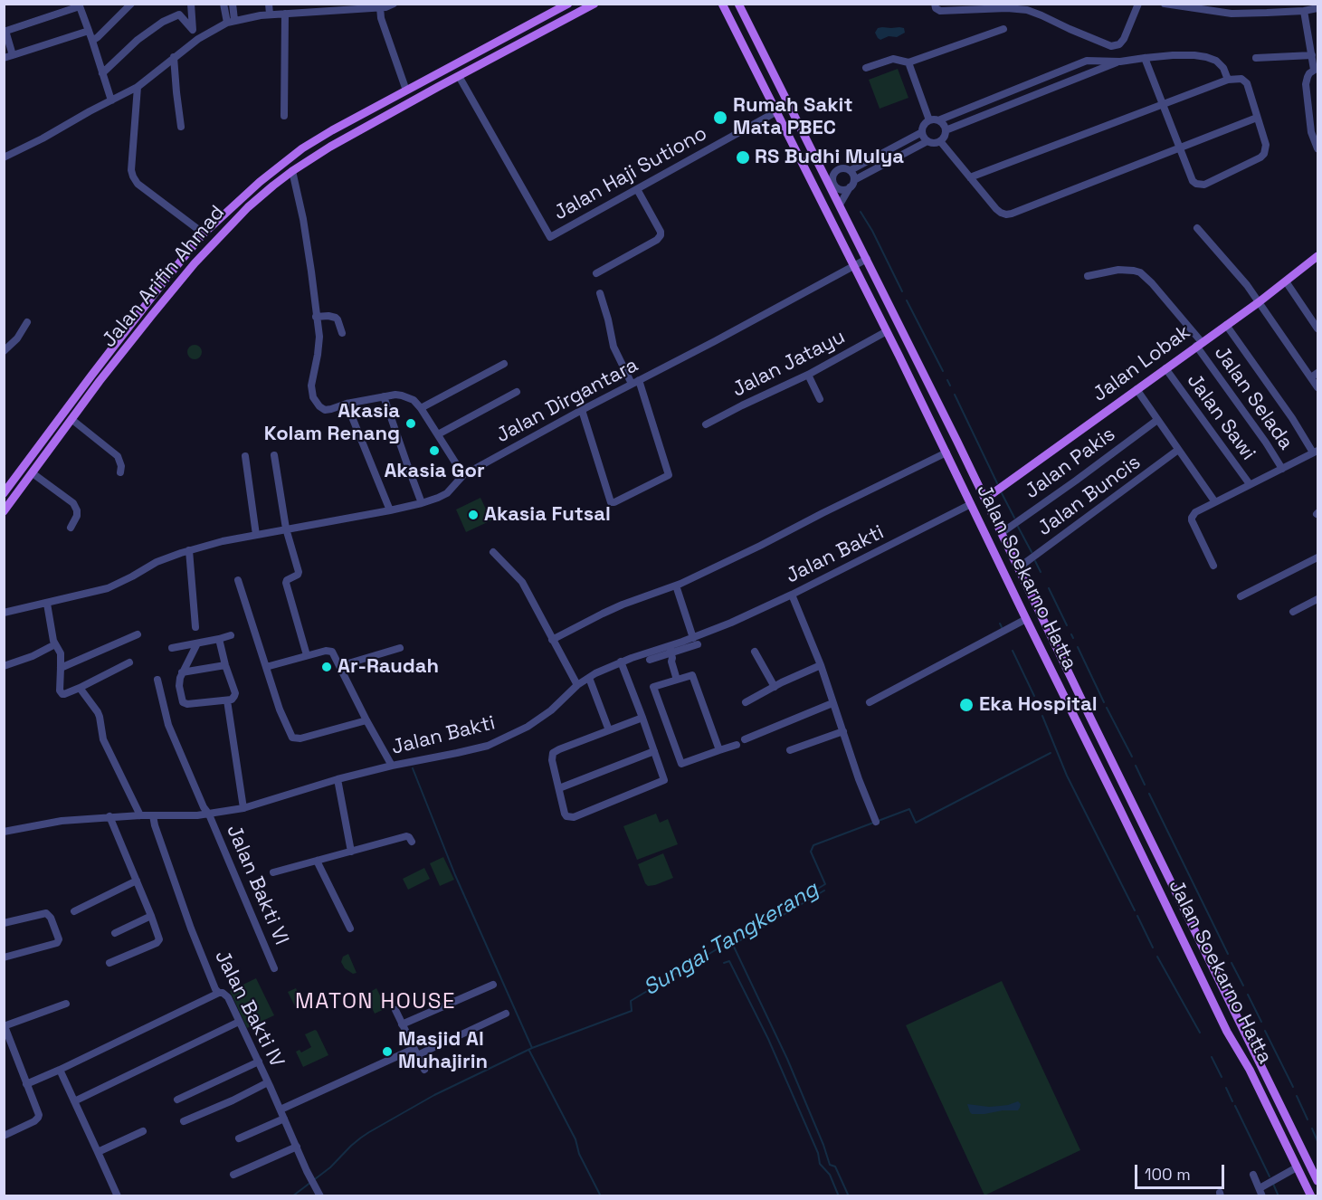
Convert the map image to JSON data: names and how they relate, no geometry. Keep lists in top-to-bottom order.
{
  "streets": {
    "main road": ["Jalan Arifin Ahmad", "Jalan Lobak", "Jalan Soekarno Hatta"],
    "street": [
      "Jalan Haji Sutiono",
      "Jalan Jatayu",
      "Jalan Selada",
      "Jalan Dirgantara",
      "Jalan Sawi",
      "Jalan Pakis",
      "Jalan Buncis",
      "Jalan Bakti",
      "Jalan Bakti VI",
      "Jalan Bakti IV"
    ]
  },
  "crossings": [
    ["Jalan Haji Sutiono", "Jalan Arifin Ahmad"],
    ["Jalan Haji Sutiono", "Jalan Soekarno Hatta"],
    ["Jalan Jatayu", "Jalan Soekarno Hatta"],
    ["Jalan Lobak", "Jalan Selada"],
    ["Jalan Lobak", "Jalan Sawi"],
    ["Jalan Lobak", "Jalan Soekarno Hatta"],
    ["Jalan Dirgantara", "Jalan Soekarno Hatta"],
    ["Jalan Pakis", "Jalan Soekarno Hatta"],
    ["Jalan Buncis", "Jalan Soekarno Hatta"],
    ["Jalan Bakti", "Jalan Soekarno Hatta"],
    ["Jalan Bakti", "Jalan Bakti VI"],
    ["Jalan Bakti", "Jalan Bakti IV"]
  ],
  "districts": ["MATON HOUSE"],
  "water": ["Sungai Tangkerang"],
  "places": [
    "Rumah Sakit Mata PBEC",
    "RS Budhi Mulya",
    "Akasia Kolam Renang",
    "Akasia Gor",
    "Akasia Futsal",
    "Ar-Raudah",
    "Eka Hospital",
    "Masjid Al Muhajirin"
  ],
  "scale_bar": "100 m"
}
